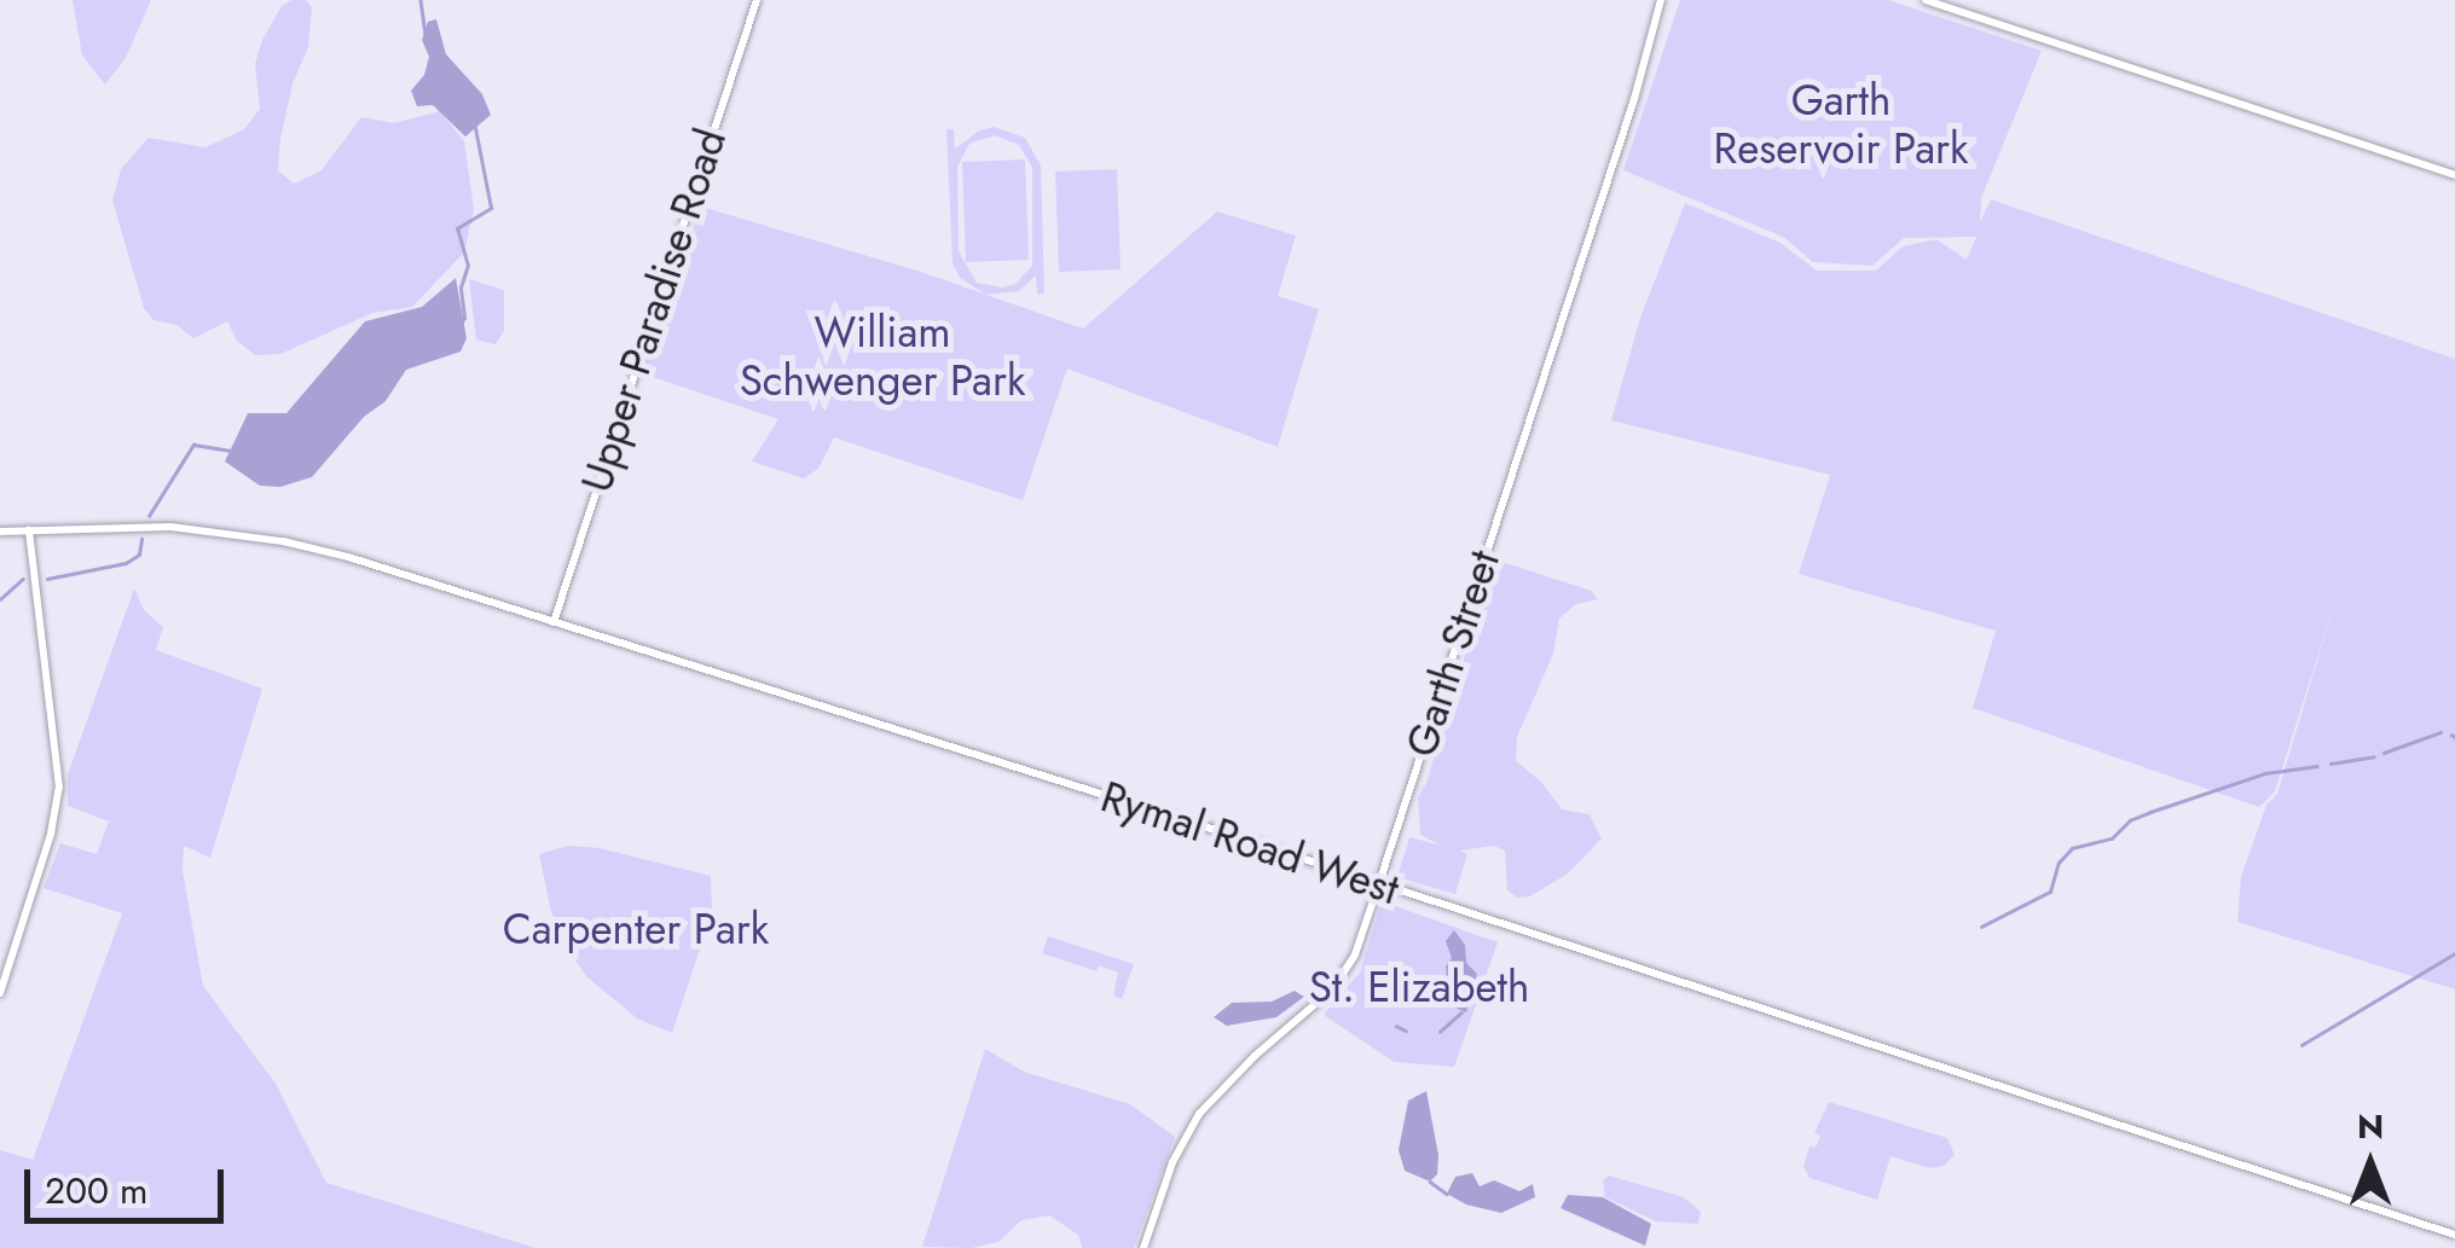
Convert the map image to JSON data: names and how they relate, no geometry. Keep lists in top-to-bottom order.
{
  "streets": {
    "main road": ["Upper Paradise Road", "Garth Street", "Rymal Road West"]
  },
  "crossings": [
    ["Upper Paradise Road", "Rymal Road West"],
    ["Garth Street", "Rymal Road West"]
  ],
  "parks": [
    "Garth Reservoir Park",
    "William Schwenger Park",
    "Carpenter Park",
    "St. Elizabeth"
  ],
  "scale_bar": "200 m",
  "north": "top"
}
